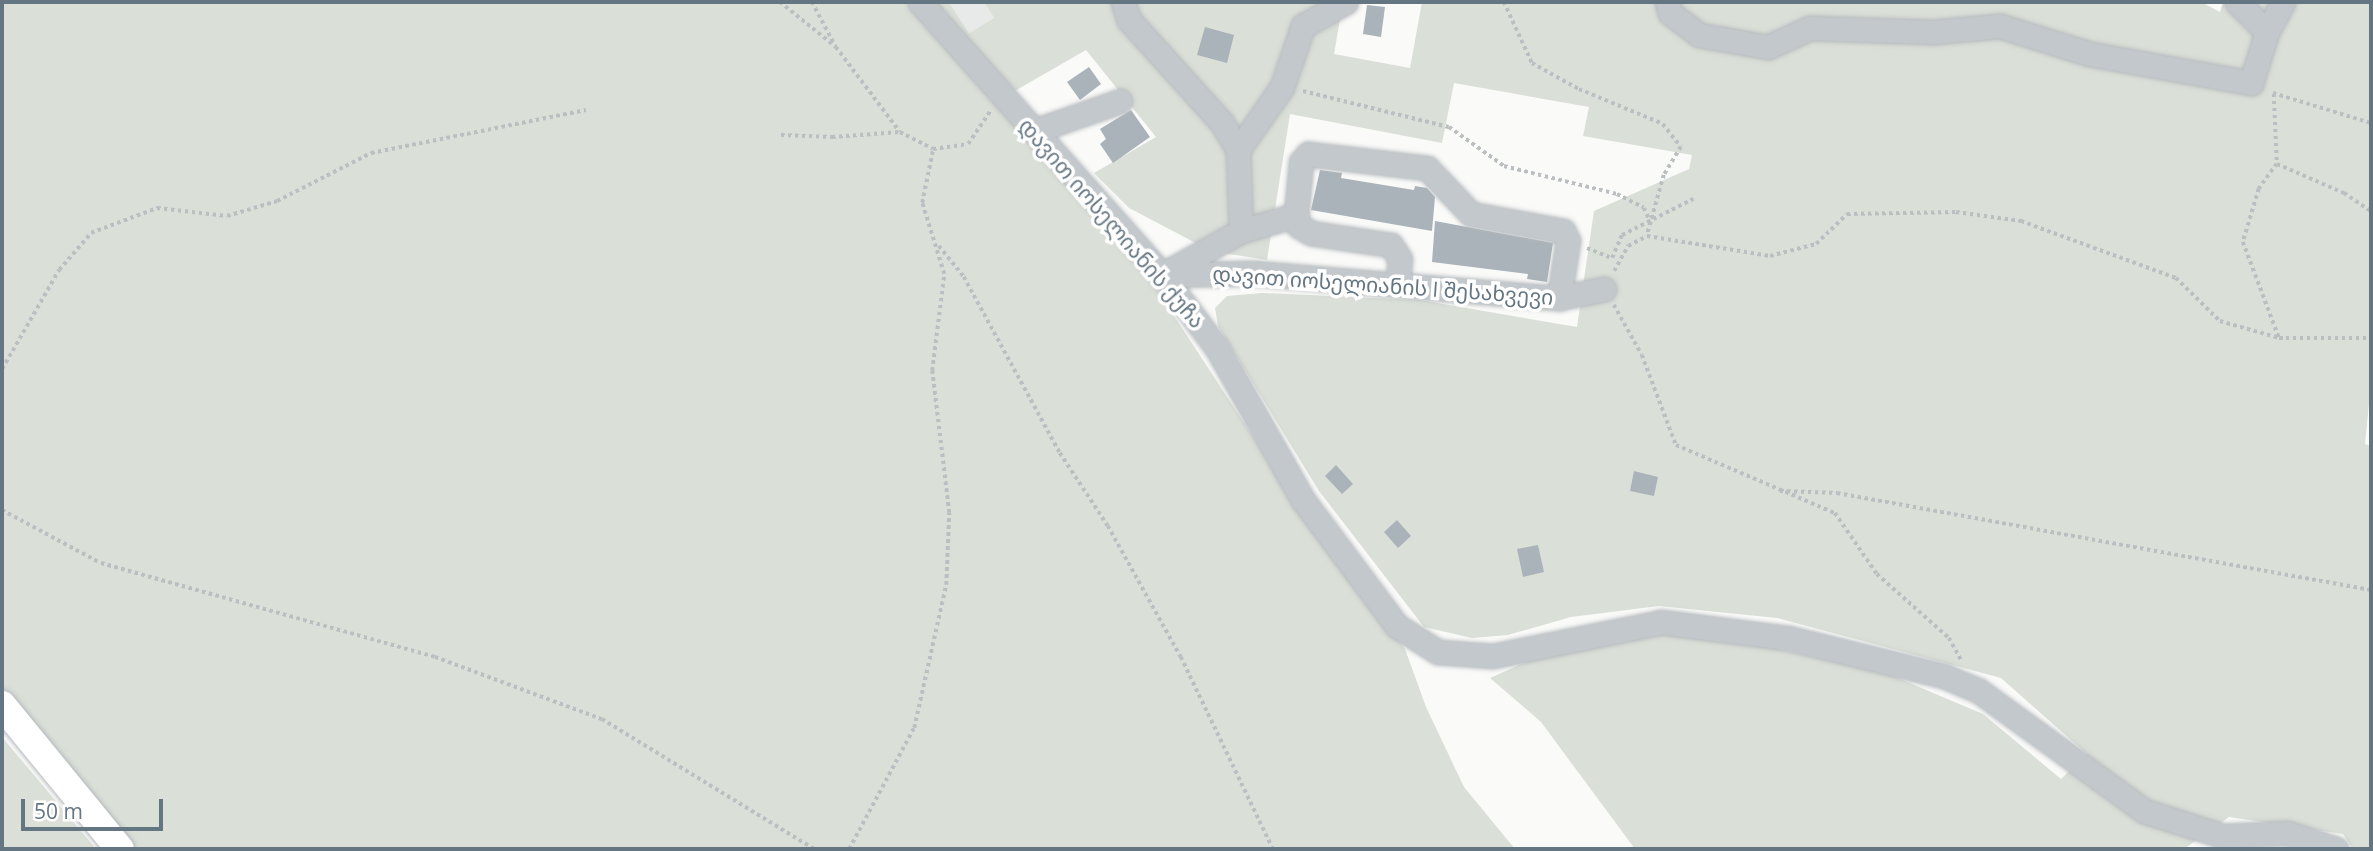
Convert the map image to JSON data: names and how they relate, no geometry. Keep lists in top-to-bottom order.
{
  "streets": {
    "street": ["დავით იოსელიანის ქუჩა", "დავით იოსელიანის I შესახვევი"]
  },
  "crossings": [
    ["დავით იოსელიანის ქუჩა", "დავით იოსელიანის I შესახვევი"]
  ],
  "scale_bar": "50 m"
}
